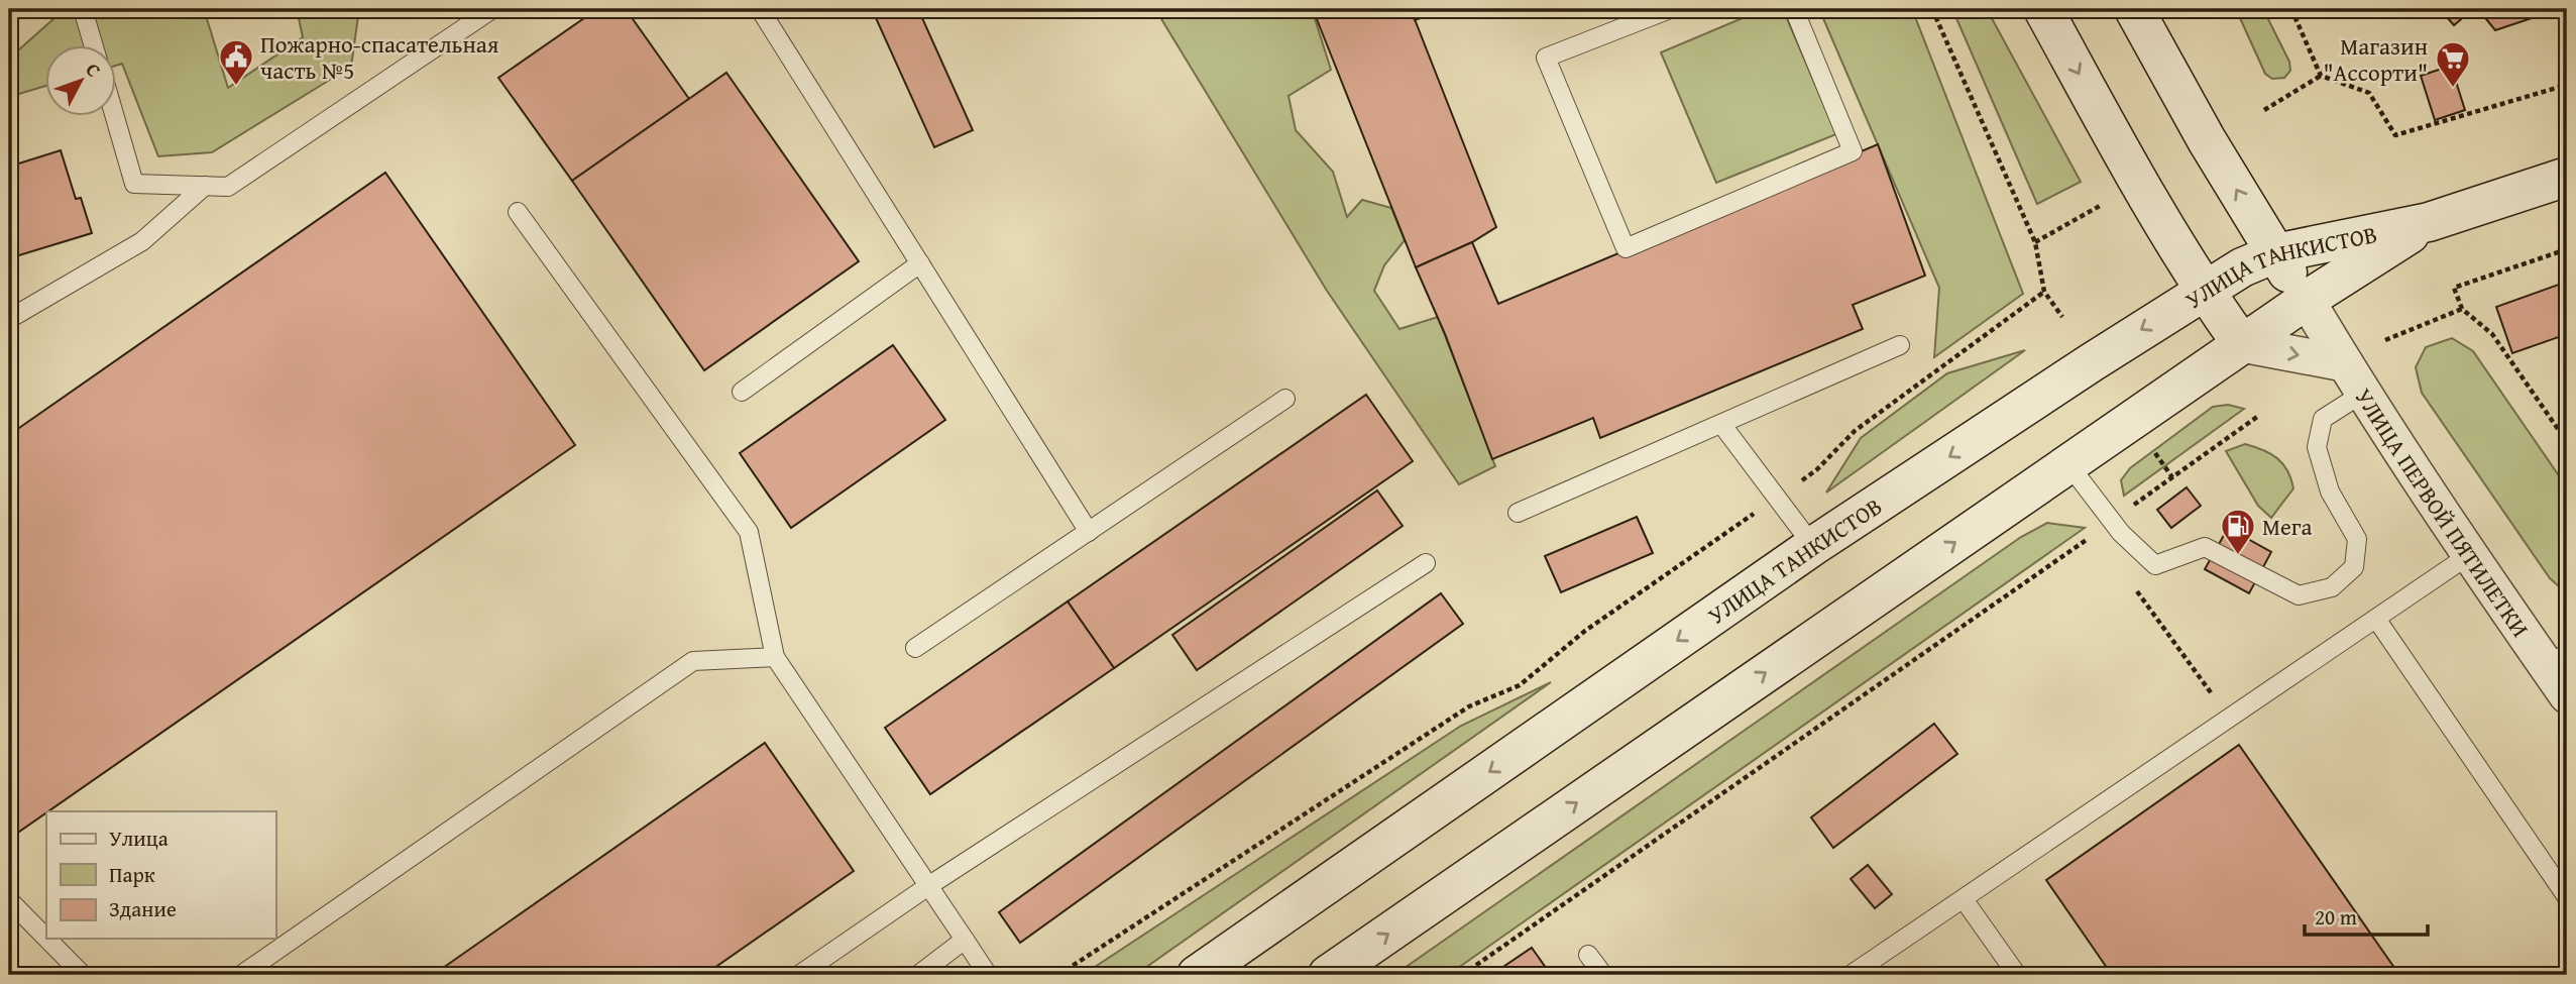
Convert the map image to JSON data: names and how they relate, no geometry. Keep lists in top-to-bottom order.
{
  "streets": {
    "main road": ["УЛИЦА ТАНКИСТОВ", "УЛИЦА ПЕРВОЙ ПЯТИЛЕТКИ"]
  },
  "crossings": [
    ["УЛИЦА ТАНКИСТОВ", "УЛИЦА ПЕРВОЙ ПЯТИЛЕТКИ"]
  ],
  "places": {
    "public building": ["Пожарно-спасательная часть №5"],
    "supermarket": ["Магазин \"Ассорти\""],
    "fuel station": ["Мега"]
  },
  "legend": ["Улица", "Парк", "Здание"],
  "scale_bar": "20 m",
  "north": "top right"
}
